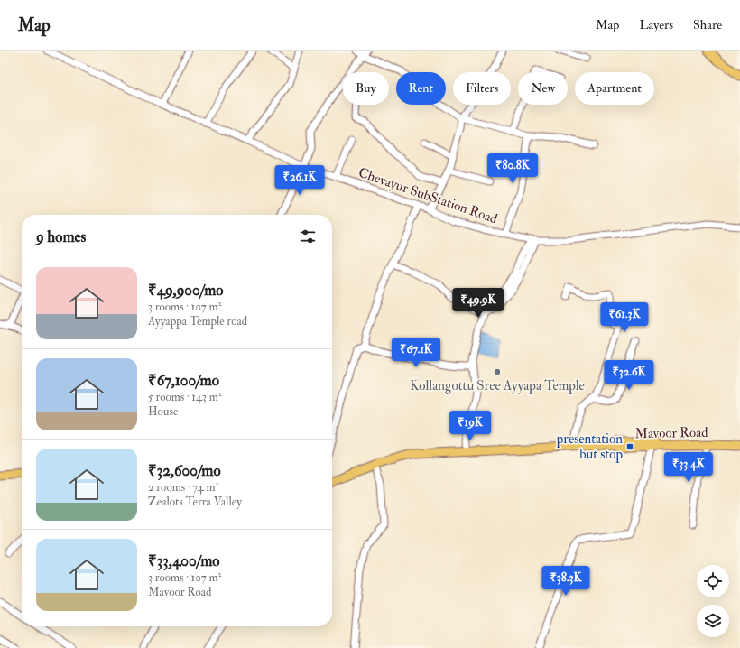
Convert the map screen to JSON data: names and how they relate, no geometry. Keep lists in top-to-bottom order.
{
  "streets": {
    "main road": ["Mavoor Road"],
    "street": ["Chevayur SubStation Road"]
  },
  "places": {
    "other": ["Kollangottu Sree Ayyapa Temple"],
    "transit": ["presentation but stop"]
  },
  "page": {
    "header": "Map",
    "nav": ["Map", "Layers", "Share"],
    "chip": [
      "Buy",
      "Rent",
      "Filters",
      "New",
      "Apartment"
    ],
    "price": [
      "₹80.8K",
      "₹26.1K",
      "₹49.9K",
      "₹61.3K",
      "₹67.1K",
      "₹32.6K",
      "₹19K",
      "₹33.4K",
      "₹38.3K"
    ],
    "heading": "9 homes",
    "list": [
      {
        "name": "₹49,900/mo",
        "note": "3 rooms · 107 m² · Ayyappa Temple road"
      },
      {
        "name": "₹67,100/mo",
        "note": "5 rooms · 143 m² · House"
      },
      {
        "name": "₹32,600/mo",
        "note": "2 rooms · 74 m² · Zealots Terra Valley"
      },
      {
        "name": "₹33,400/mo",
        "note": "3 rooms · 107 m² · Mavoor Road"
      }
    ]
  }
}
